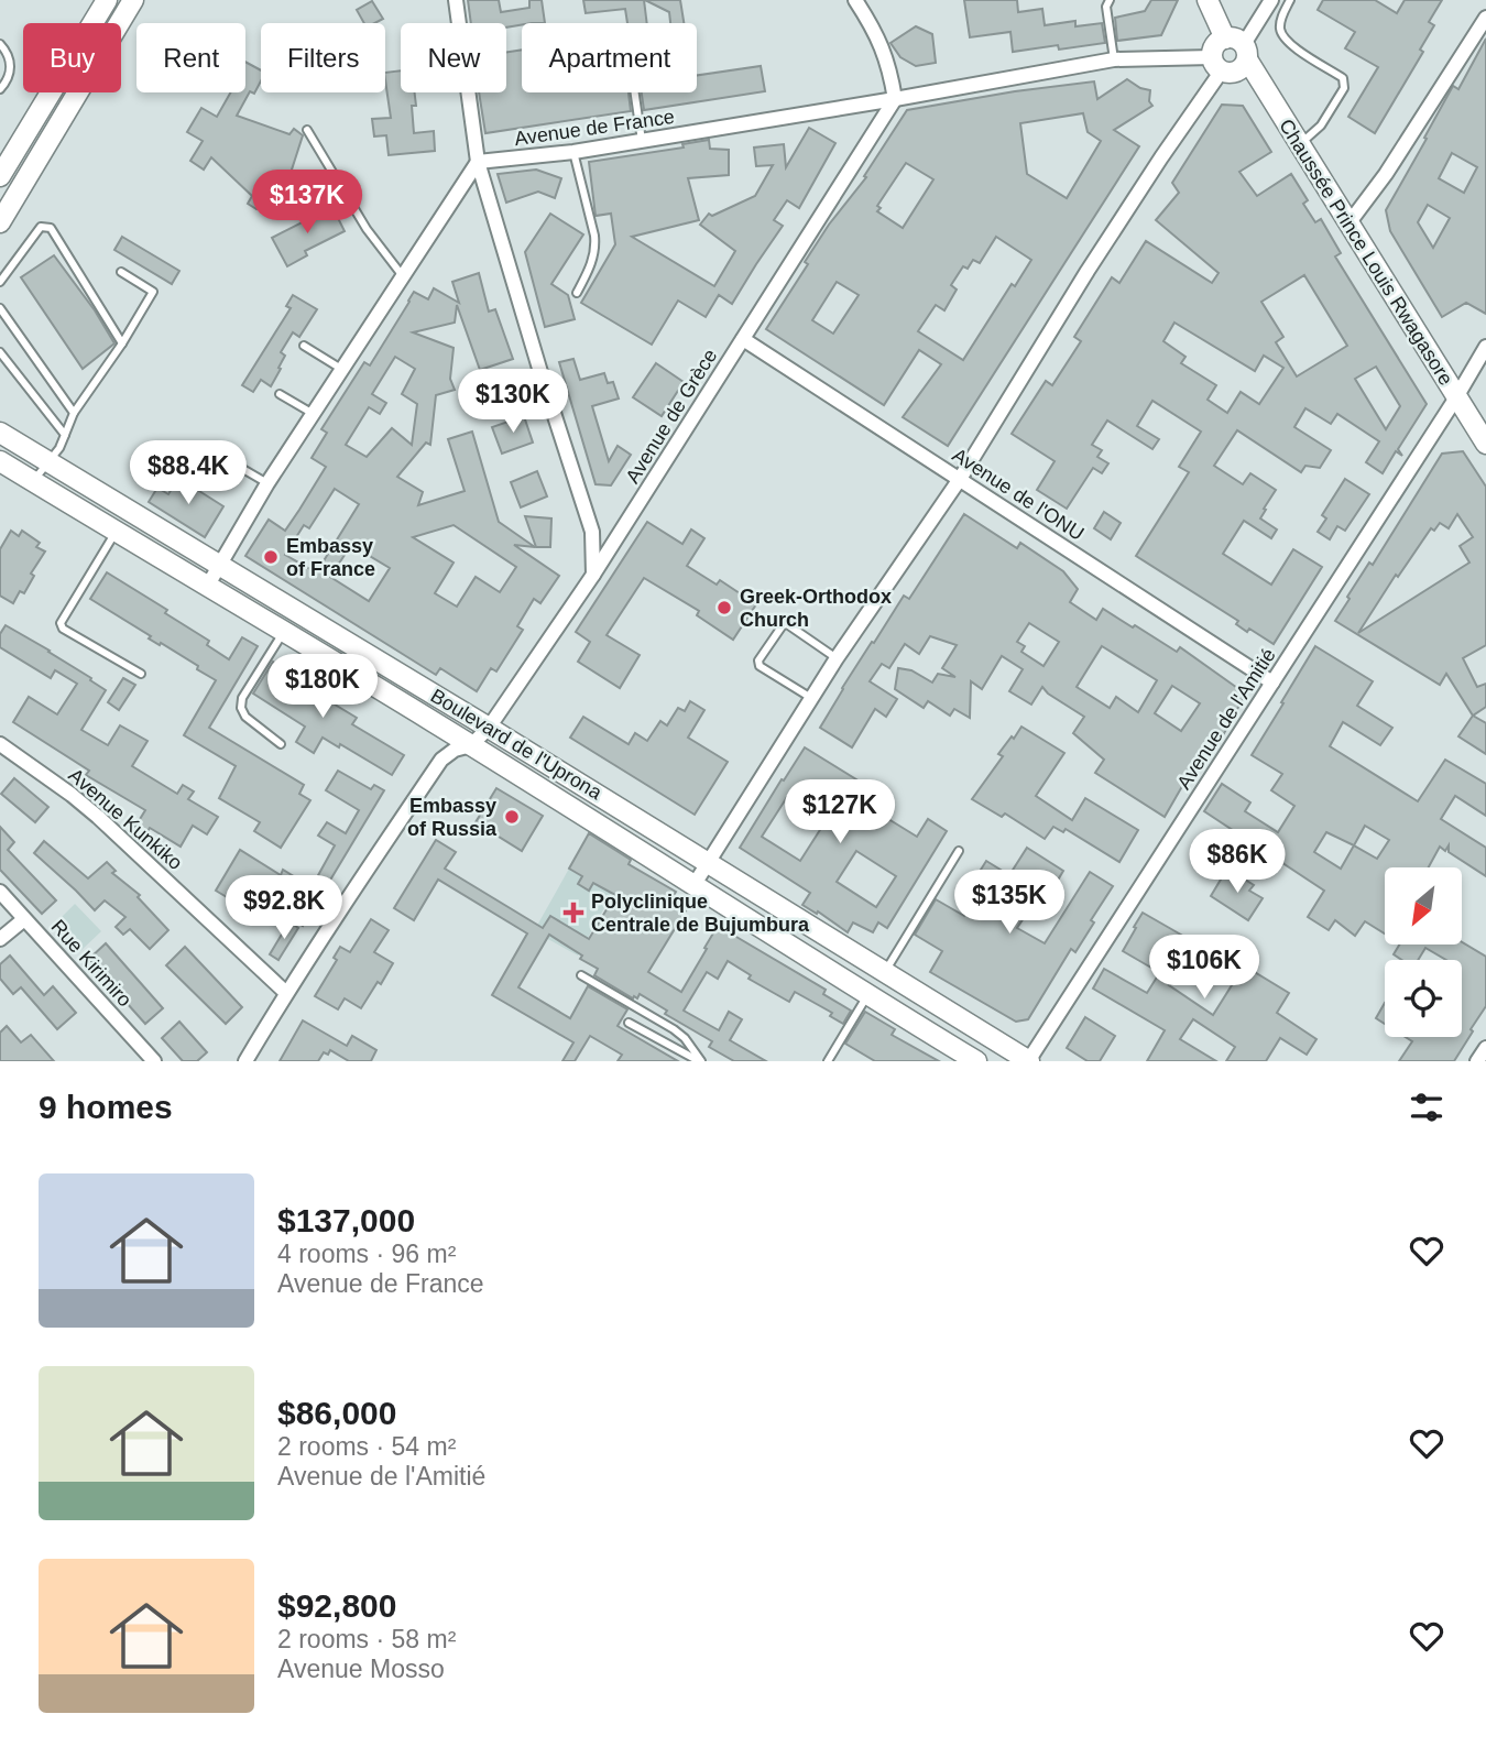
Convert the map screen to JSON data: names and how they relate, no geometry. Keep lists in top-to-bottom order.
{
  "streets": {
    "street": [
      "Avenue de France",
      "Chaussée Prince Louis Rwagasore",
      "Avenue de Grèce",
      "Avenue de l'ONU",
      "Avenue de l'Amitié",
      "Boulevard de l'Uprona",
      "Avenue Kunkiko",
      "Rue Kirimiro"
    ]
  },
  "crossings": [
    ["Avenue de France", "Avenue de Grèce"],
    ["Chaussée Prince Louis Rwagasore", "Avenue de l'Amitié"],
    ["Avenue de Grèce", "Avenue de l'ONU"],
    ["Avenue de Grèce", "Boulevard de l'Uprona"],
    ["Avenue de Grèce", "Avenue Kunkiko"],
    ["Avenue de l'ONU", "Avenue de l'Amitié"],
    ["Avenue de l'Amitié", "Boulevard de l'Uprona"]
  ],
  "places": {
    "other": ["Embassy of France", "Greek-Orthodox Church", "Embassy of Russia"],
    "health": ["Polyclinique Centrale de Bujumbura"]
  },
  "north": "bottom left",
  "page": {
    "chip": [
      "Buy",
      "Rent",
      "Filters",
      "New",
      "Apartment"
    ],
    "price": [
      "$137K",
      "$130K",
      "$88.4K",
      "$180K",
      "$127K",
      "$86K",
      "$135K",
      "$92.8K",
      "$106K"
    ],
    "heading": "9 homes",
    "list": [
      {
        "name": "$137,000",
        "note": "4 rooms · 96 m² · Avenue de France"
      },
      {
        "name": "$86,000",
        "note": "2 rooms · 54 m² · Avenue de l'Amitié"
      },
      {
        "name": "$92,800",
        "note": "2 rooms · 58 m² · Avenue Mosso"
      }
    ]
  }
}
